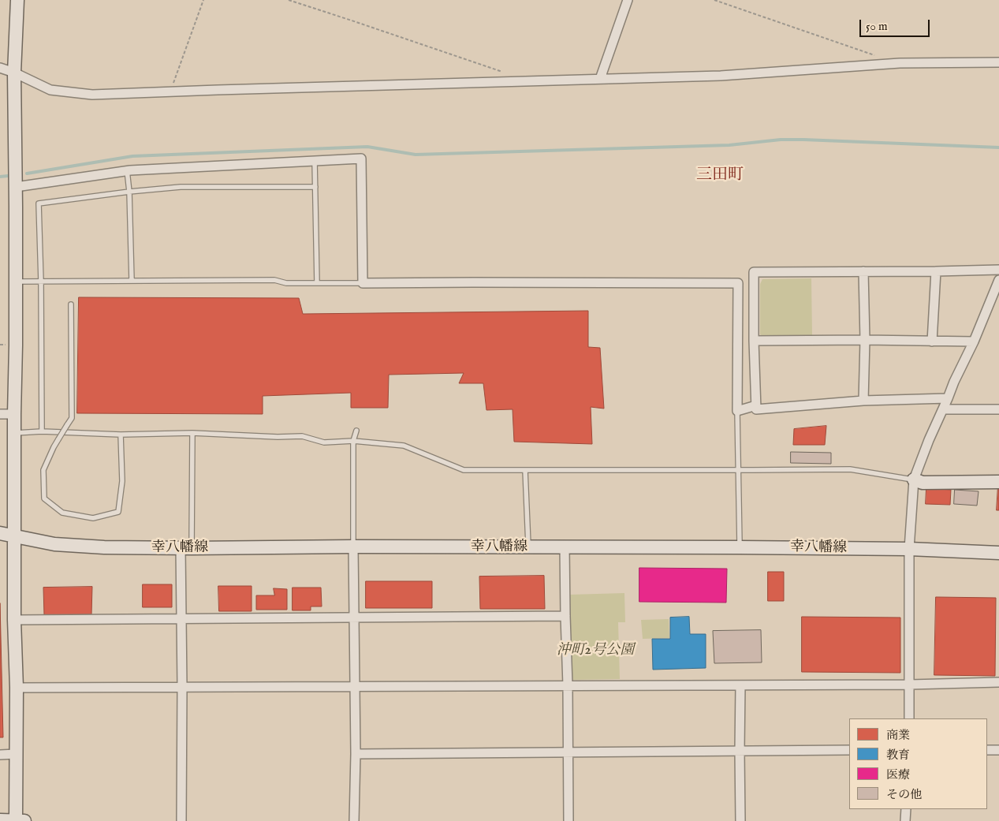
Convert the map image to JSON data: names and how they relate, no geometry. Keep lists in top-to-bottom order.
{
  "streets": {
    "street": ["幸八幡線"]
  },
  "districts": ["三田町"],
  "parks": ["沖町2号公園"],
  "legend": [
    "商業",
    "教育",
    "医療",
    "その他"
  ],
  "scale_bar": "50 m"
}
